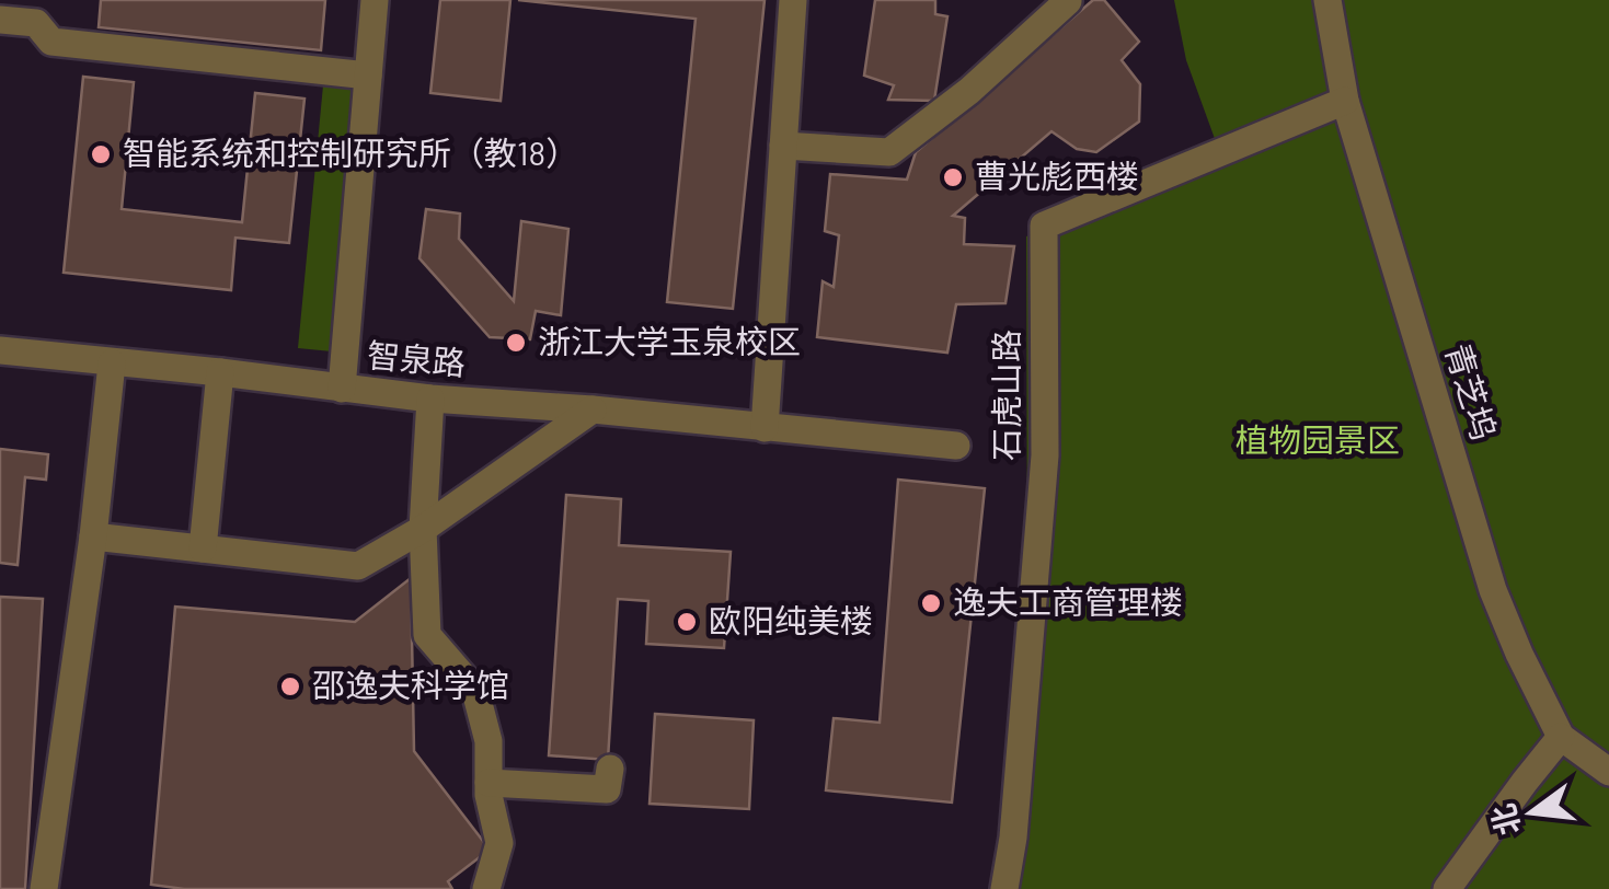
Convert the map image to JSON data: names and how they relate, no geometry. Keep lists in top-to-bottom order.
{
  "streets": {
    "street": ["智泉路", "青芝坞", "石虎山路"]
  },
  "crossings": [
    ["青芝坞", "石虎山路"]
  ],
  "parks": ["植物园景区"],
  "places": [
    "智能系统和控制研究所（教18）",
    "曹光彪西楼",
    "浙江大学玉泉校区",
    "逸夫工商管理楼",
    "欧阳纯美楼",
    "邵逸夫科学馆"
  ],
  "north": "left"
}
